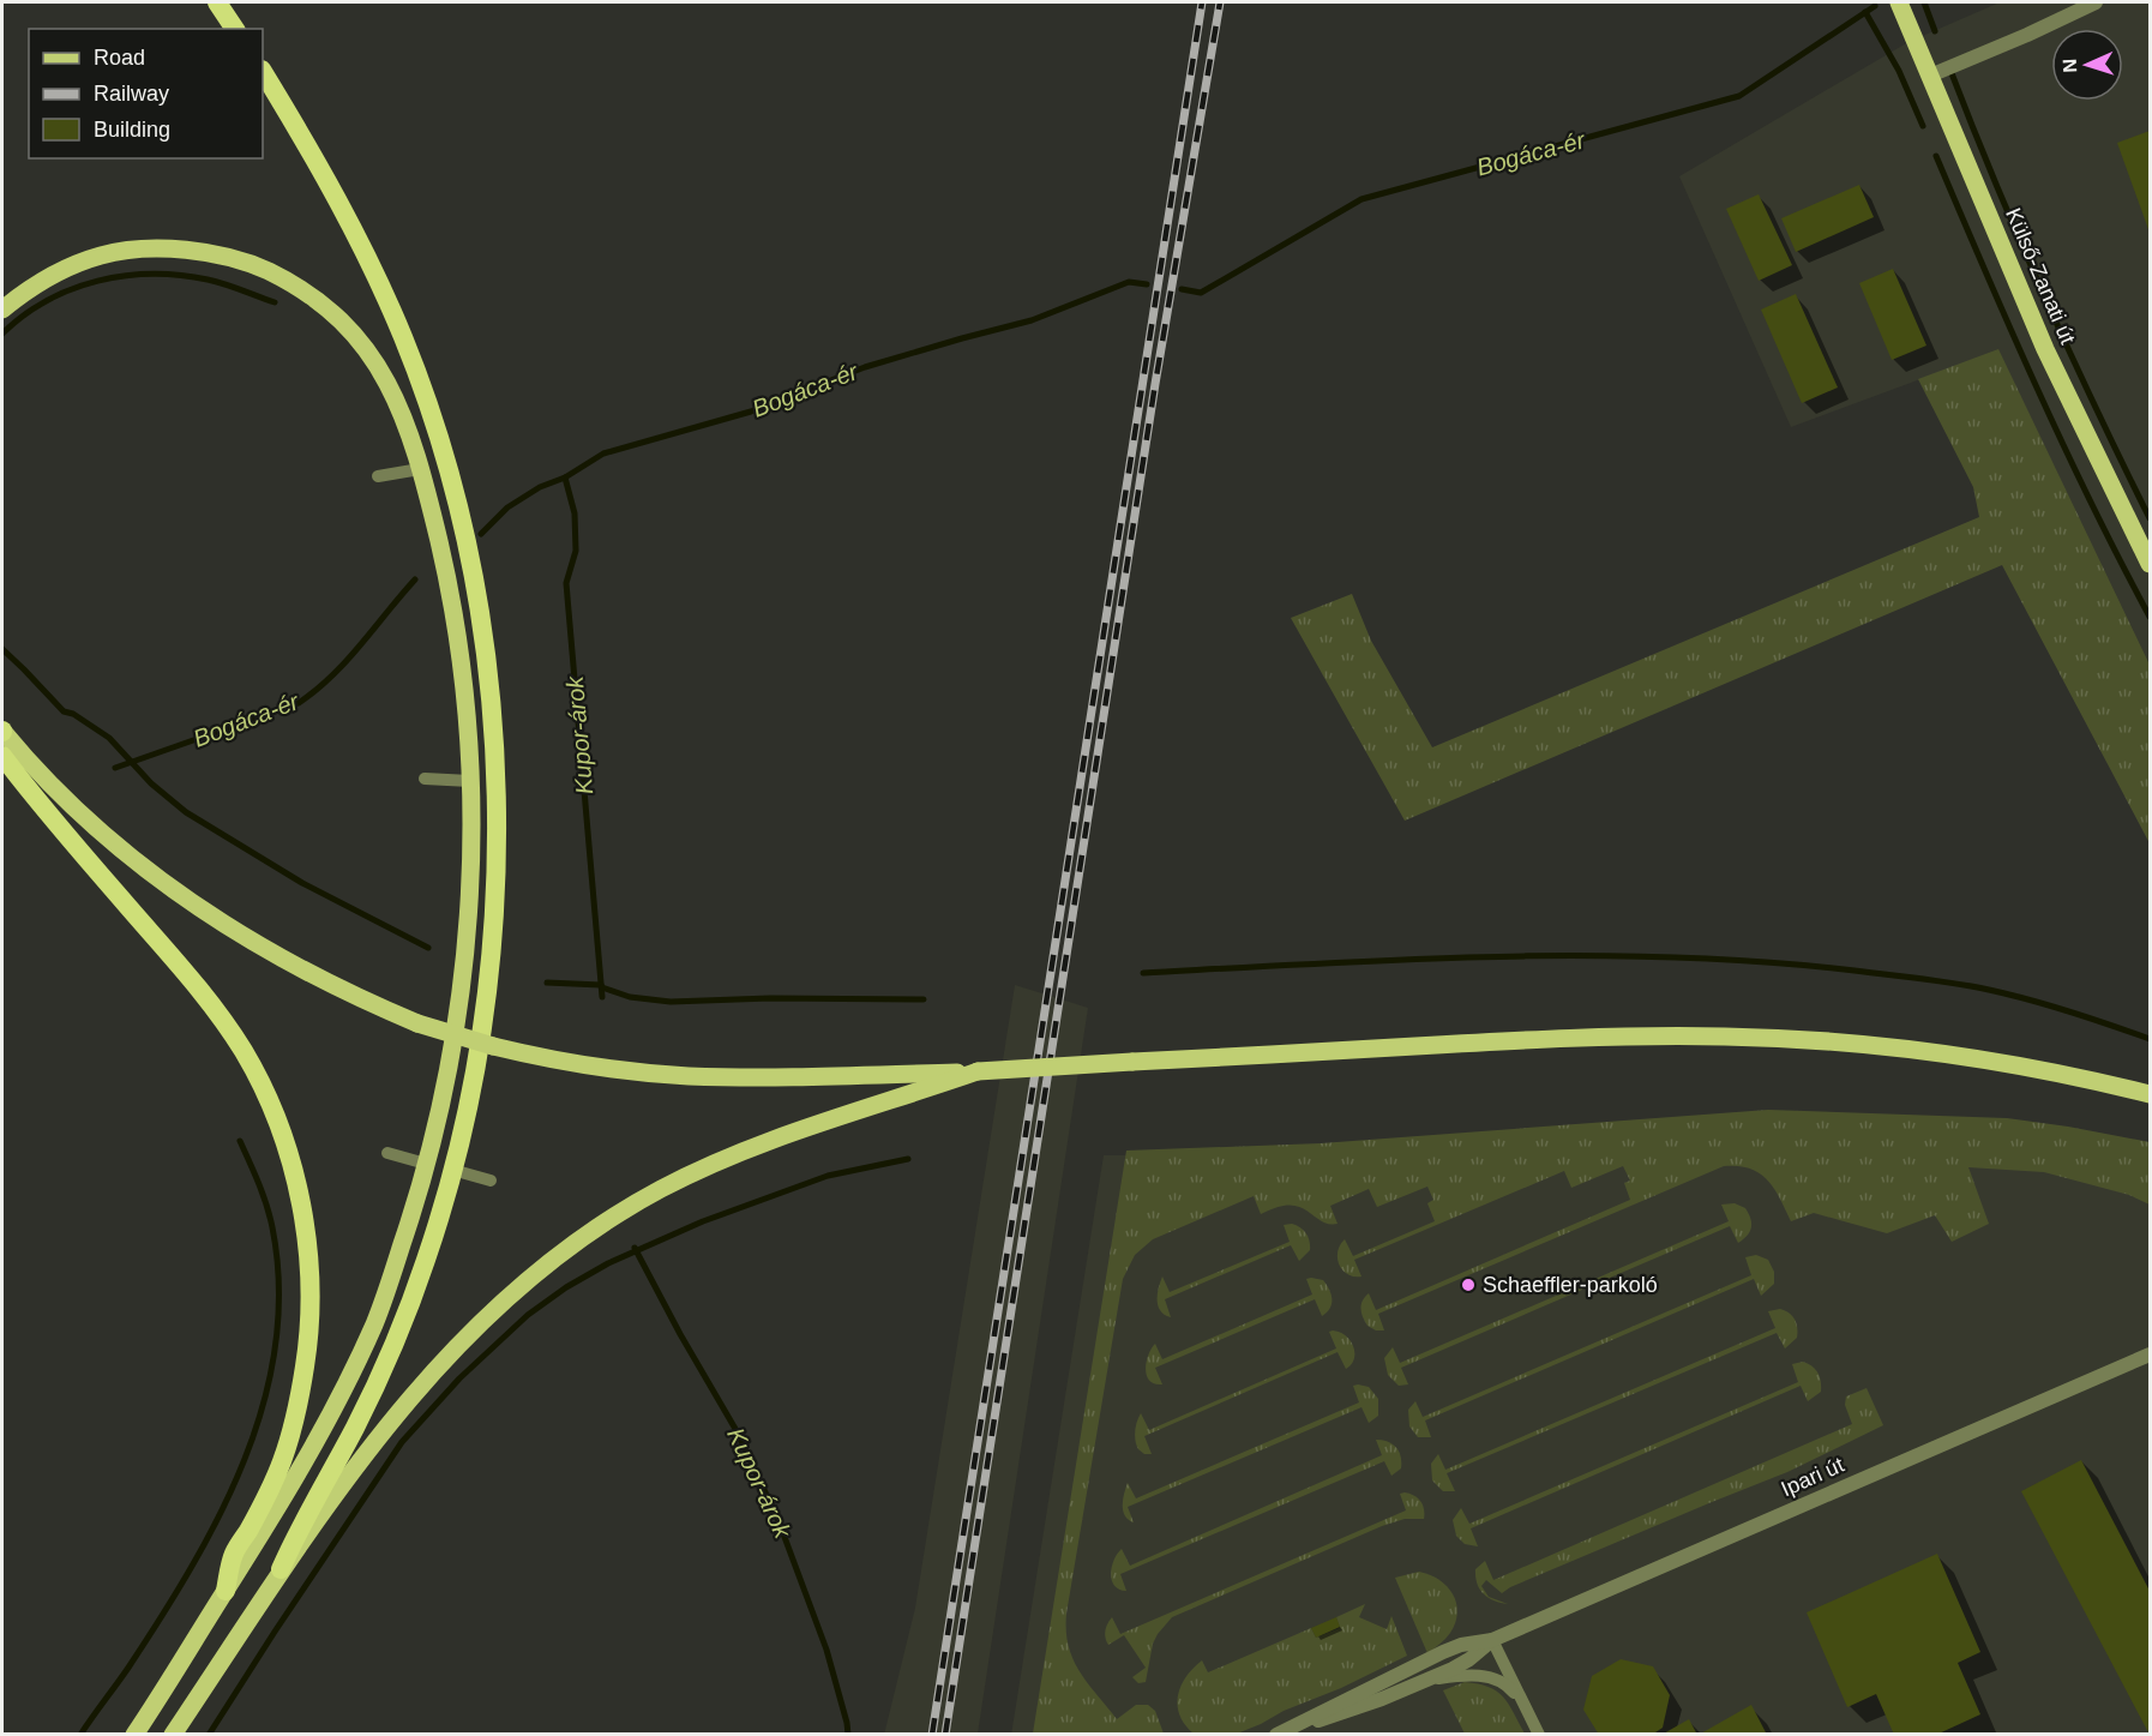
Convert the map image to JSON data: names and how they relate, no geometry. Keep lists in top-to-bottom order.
{
  "streets": {
    "main road": ["Külső-Zanati út"],
    "street": ["Ipari út"]
  },
  "water": ["Bogáca-ér", "Kupor-árok"],
  "places": ["Schaeffler-parkoló"],
  "legend": ["Road", "Railway", "Building"],
  "north": "left"
}
